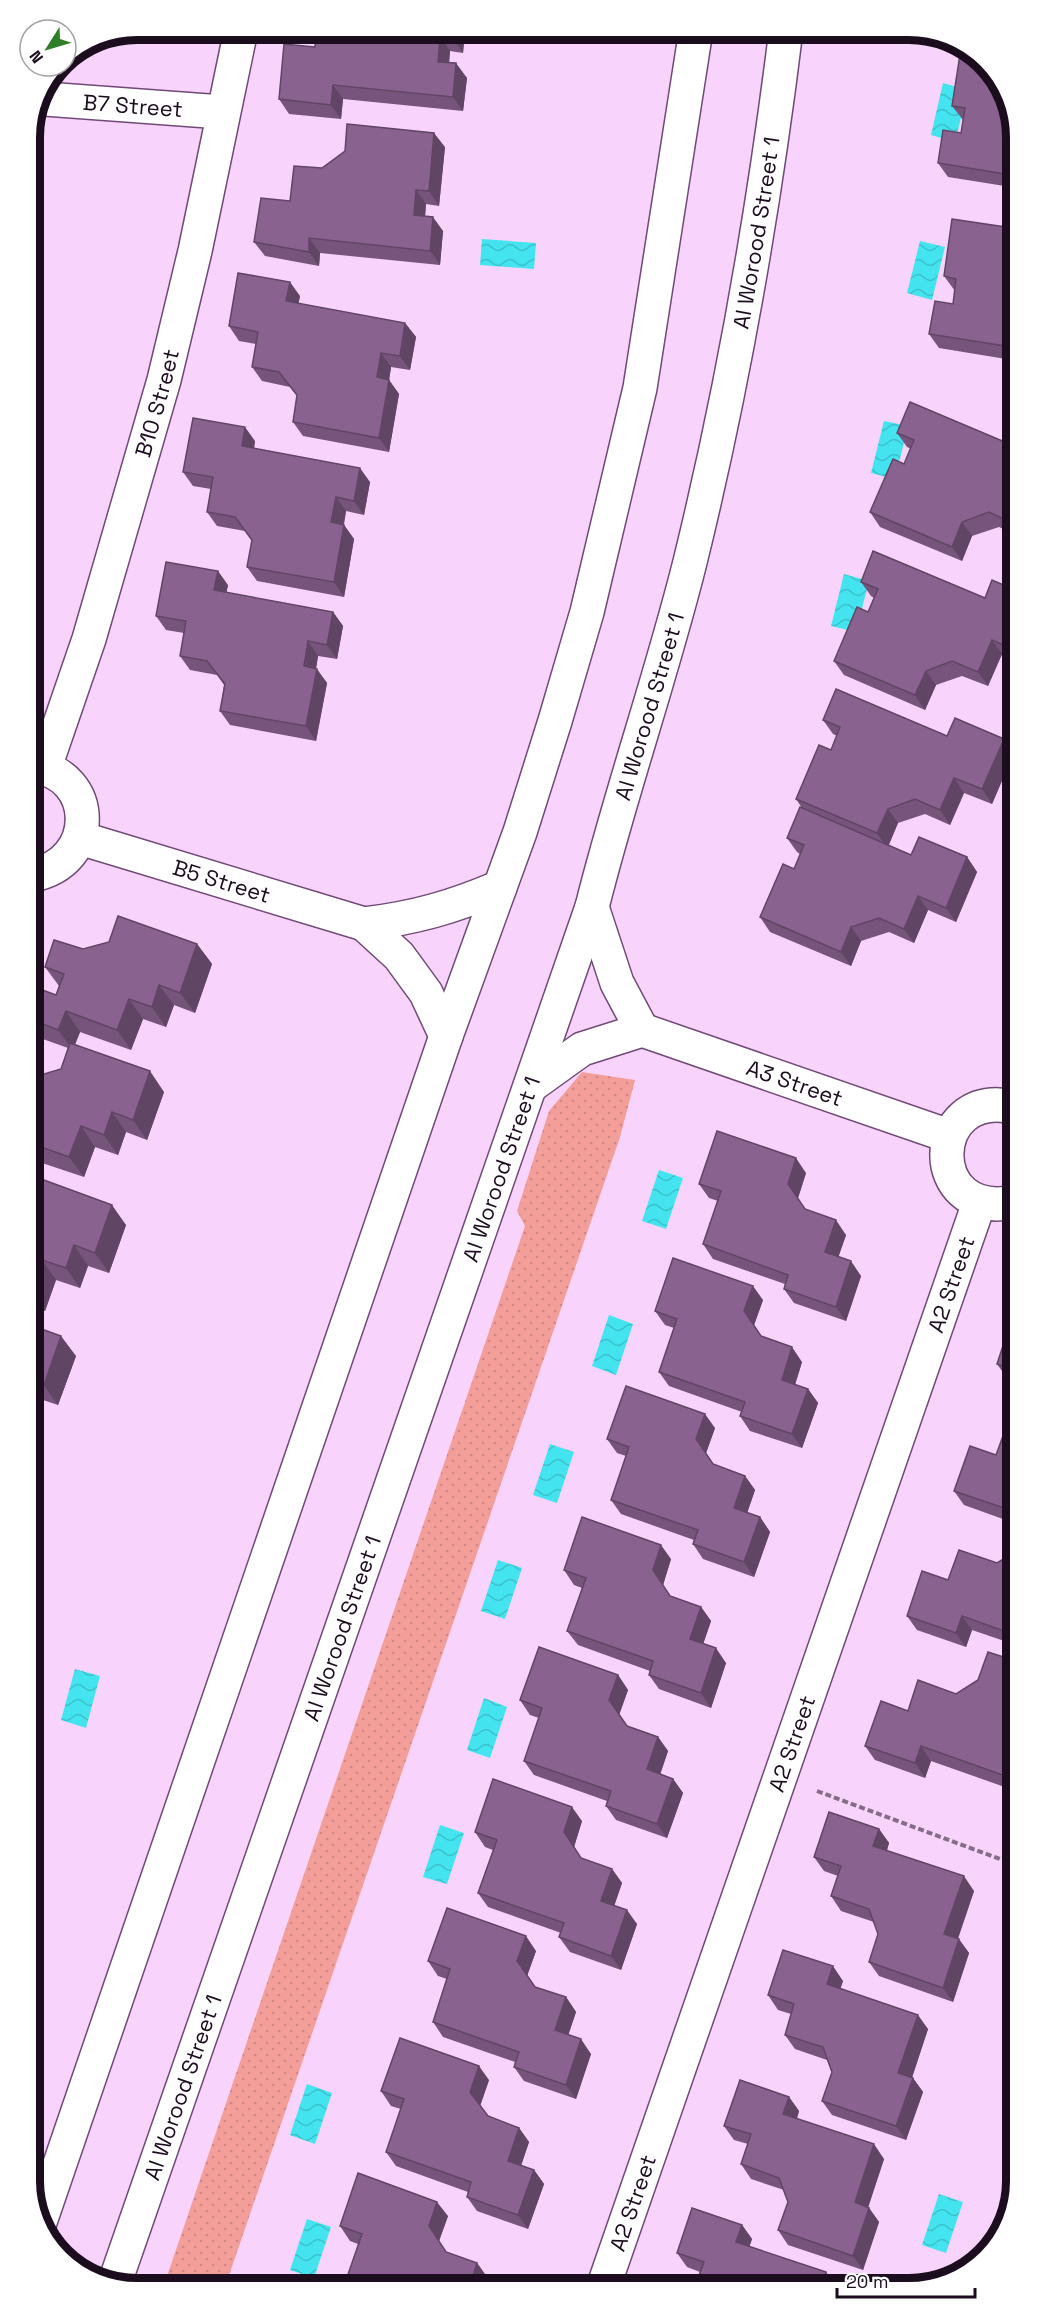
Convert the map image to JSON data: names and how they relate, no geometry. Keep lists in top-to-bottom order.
{
  "streets": {
    "street": [
      "B7 Street",
      "Al Worood Street 1",
      "B10 Street",
      "B5 Street",
      "A3 Street",
      "A2 Street"
    ]
  },
  "crossings": [
    ["B7 Street", "B10 Street"]
  ],
  "scale_bar": "20 m",
  "north": "bottom left"
}
